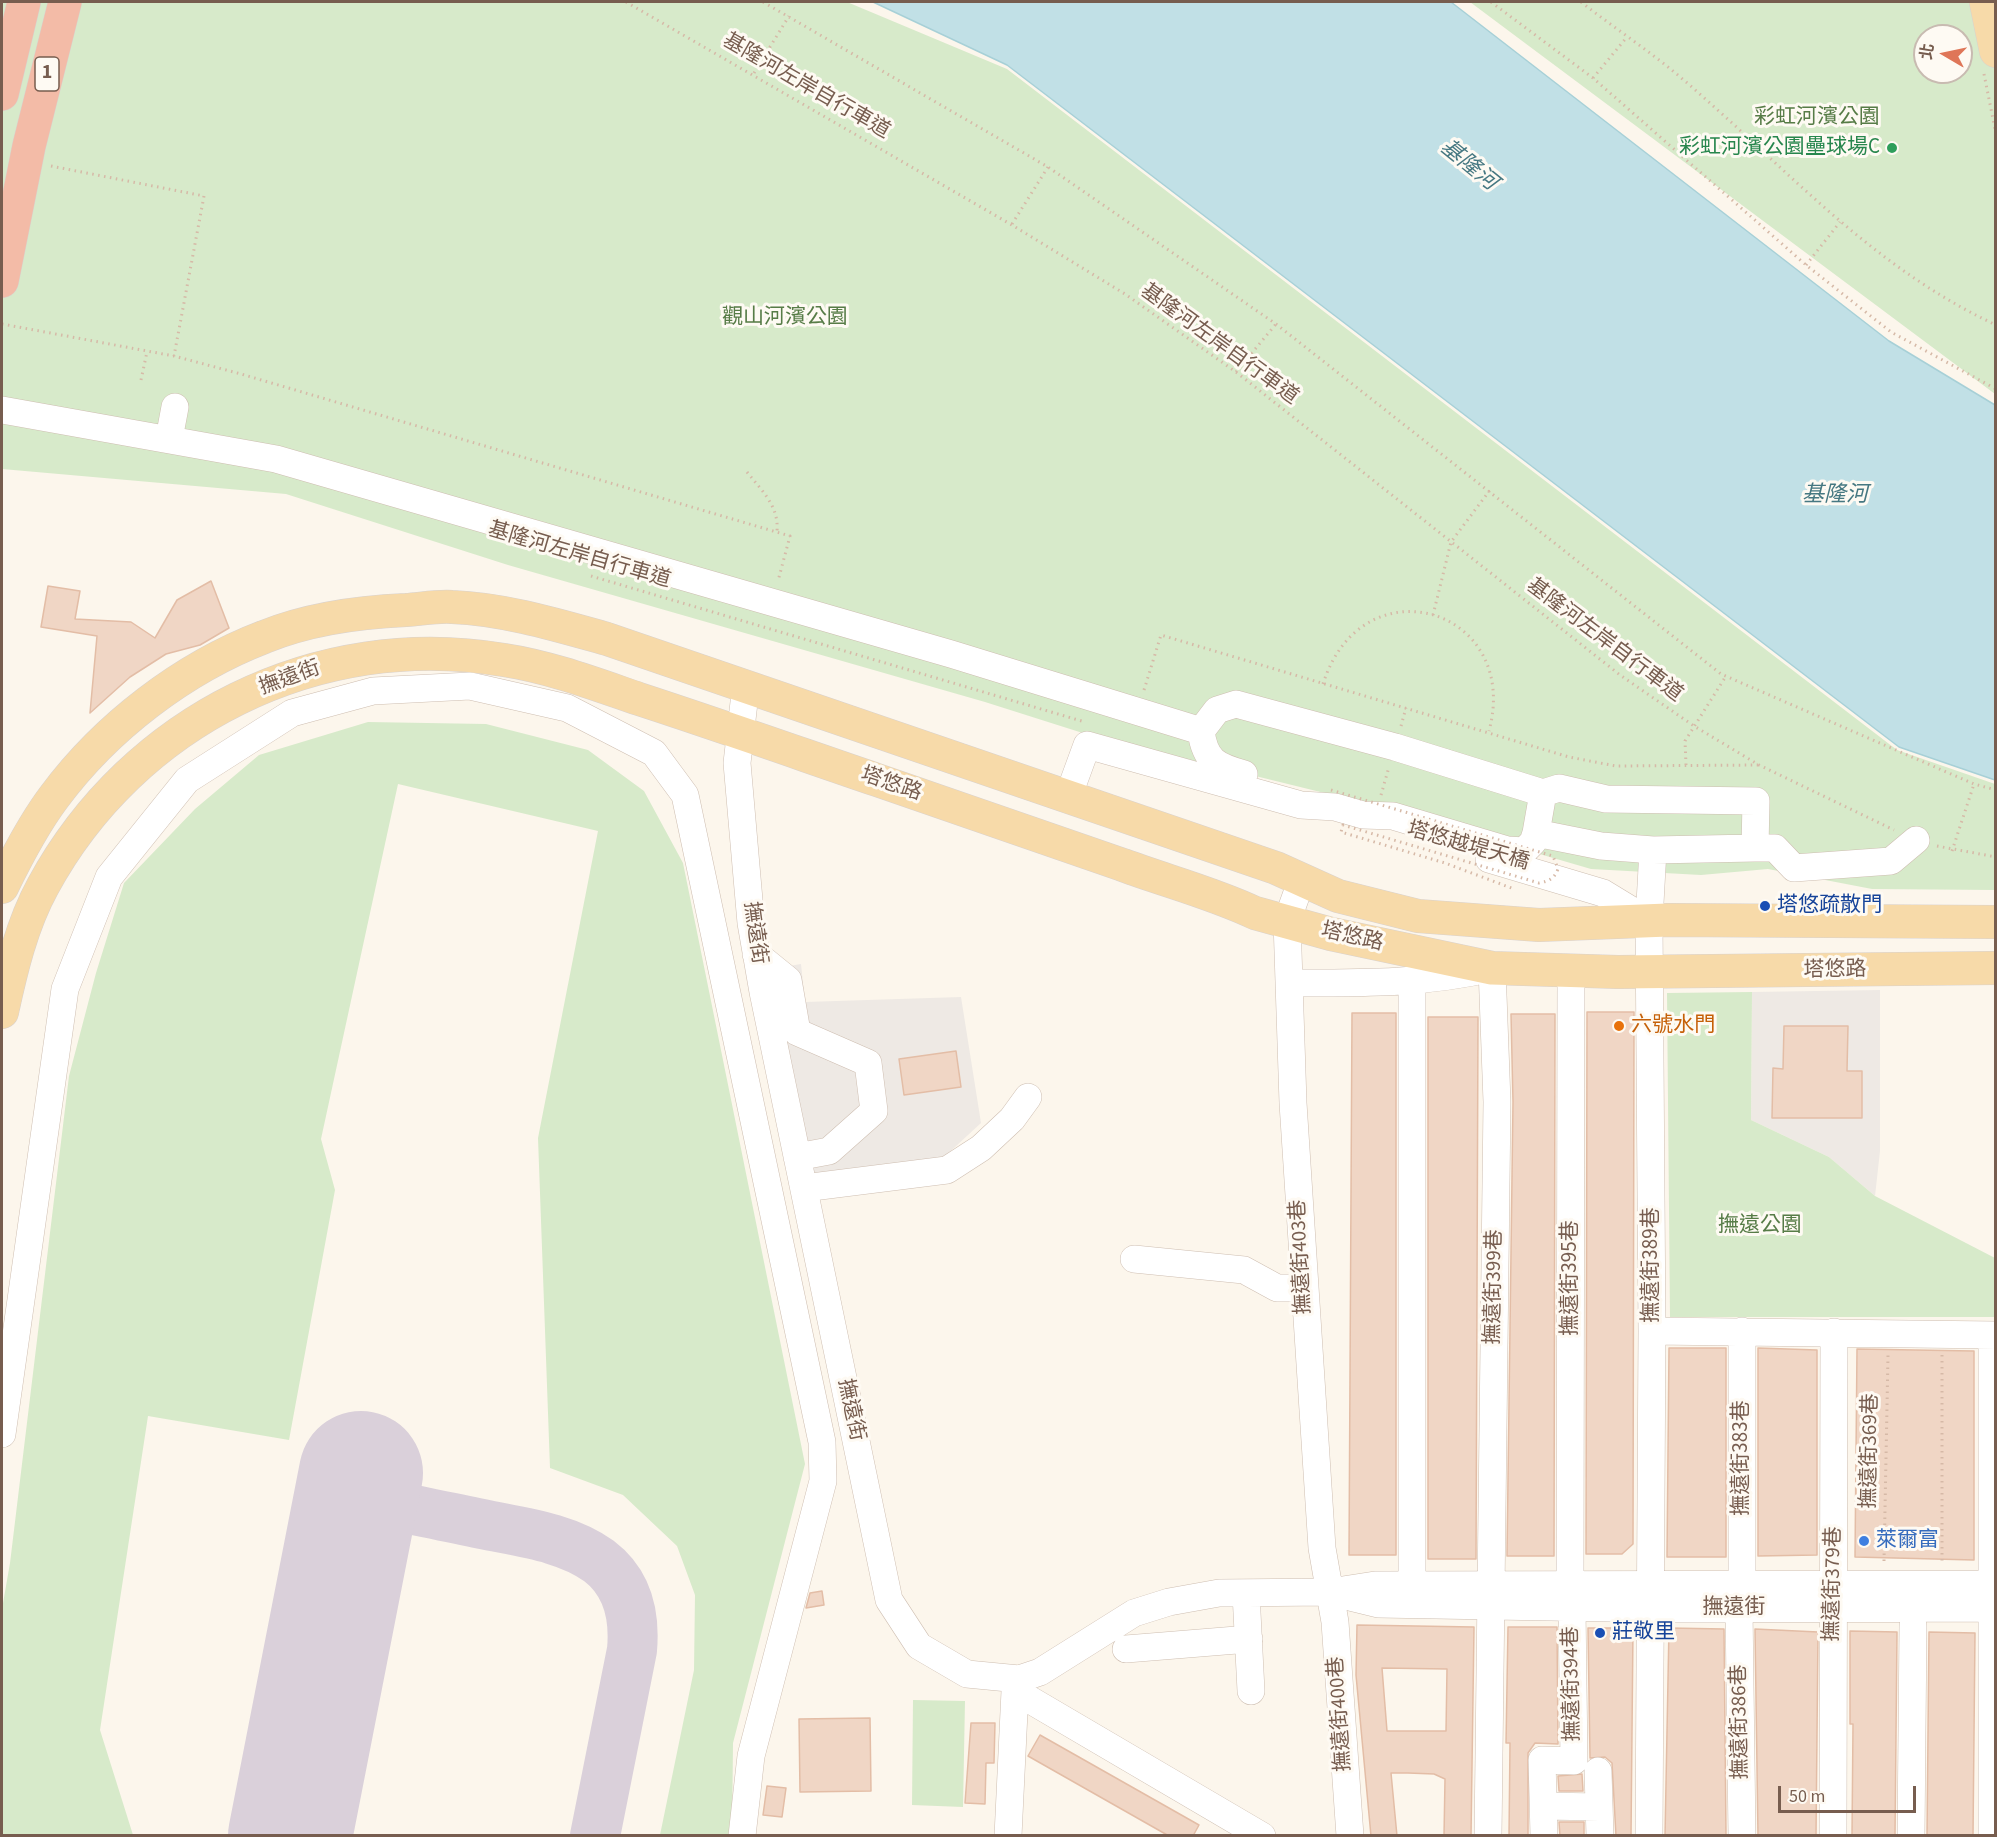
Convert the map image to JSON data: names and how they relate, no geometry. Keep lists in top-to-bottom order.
{
  "streets": {
    "highway": ["1"],
    "main road": ["撫遠街", "塔悠路"],
    "street": [
      "撫遠街403巷",
      "撫遠街389巷",
      "撫遠街395巷",
      "撫遠街399巷",
      "撫遠街383巷",
      "撫遠街379巷",
      "撫遠街394巷",
      "撫遠街400巷",
      "撫遠街386巷"
    ],
    "path": ["基隆河左岸自行車道", "塔悠越堤天橋", "撫遠街369巷"]
  },
  "crossings": [
    ["撫遠街", "塔悠路"],
    ["撫遠街", "撫遠街403巷"],
    ["撫遠街", "撫遠街389巷"],
    ["撫遠街", "撫遠街395巷"],
    ["撫遠街", "撫遠街399巷"],
    ["撫遠街", "撫遠街383巷"],
    ["撫遠街", "撫遠街379巷"],
    ["撫遠街", "撫遠街394巷"],
    ["撫遠街", "撫遠街400巷"],
    ["撫遠街", "撫遠街386巷"],
    ["塔悠路", "撫遠街403巷"],
    ["塔悠路", "撫遠街389巷"],
    ["塔悠路", "撫遠街395巷"],
    ["塔悠路", "撫遠街399巷"],
    ["撫遠街403巷", "撫遠街400巷"],
    ["撫遠街395巷", "撫遠街394巷"],
    ["撫遠街383巷", "撫遠街386巷"]
  ],
  "water": ["基隆河"],
  "parks": ["彩虹河濱公園", "觀山河濱公園", "撫遠公園"],
  "places": [
    "彩虹河濱公園壘球場C",
    "塔悠疏散門",
    "六號水門",
    "萊爾富",
    "莊敬里"
  ],
  "scale_bar": "50 m",
  "north": "left"
}
